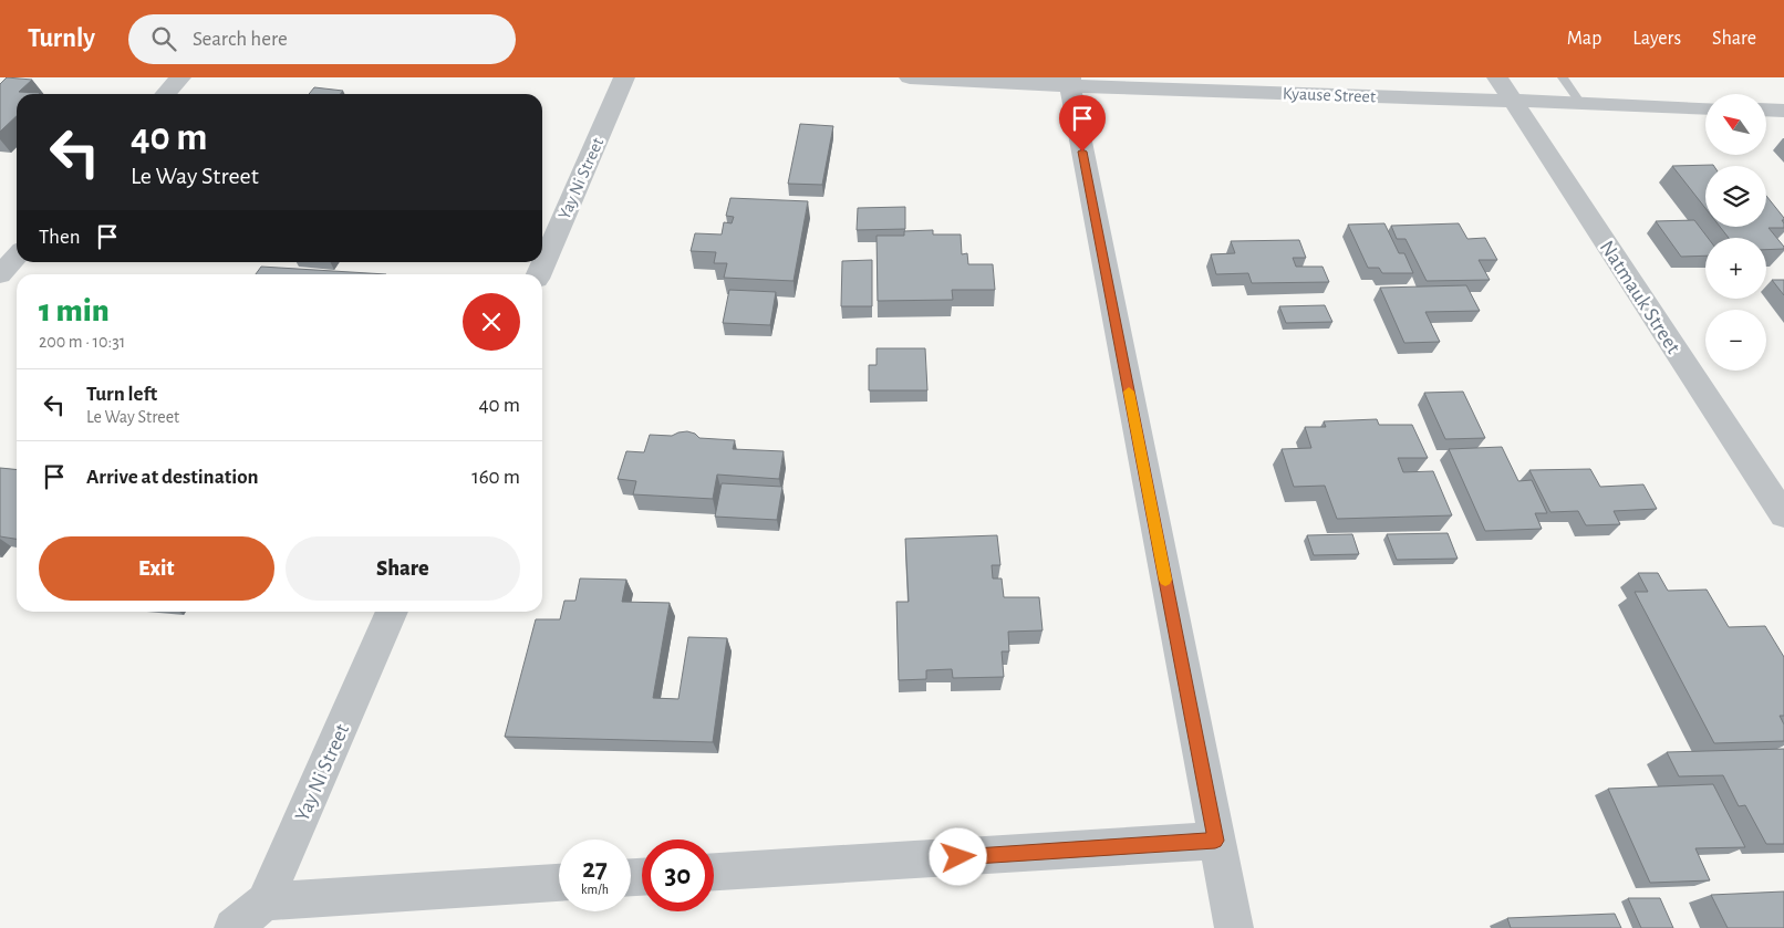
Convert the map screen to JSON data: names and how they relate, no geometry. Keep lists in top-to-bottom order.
{
  "streets": {
    "street": ["Kyause Street", "Yay Ni Street", "Natmauk Street"]
  },
  "crossings": [
    ["Kyause Street", "Natmauk Street"]
  ],
  "north": "top left",
  "page": {
    "header": "Turnly",
    "search": "Search here",
    "nav": ["Map", "Layers", "Share"],
    "map_buttons": ["+", "−"],
    "turn": ["40 m", "Le Way Street"],
    "then": "Then",
    "heading": ["1 min", "200 m · 10:31"],
    "list": [
      {
        "name": "Turn left",
        "note": "Le Way Street",
        "value": "40 m"
      },
      {
        "name": "Arrive at destination",
        "value": "160 m"
      }
    ],
    "buttons": ["Exit", "Share"],
    "speed": "27 km/h",
    "limit": "30"
  }
}
